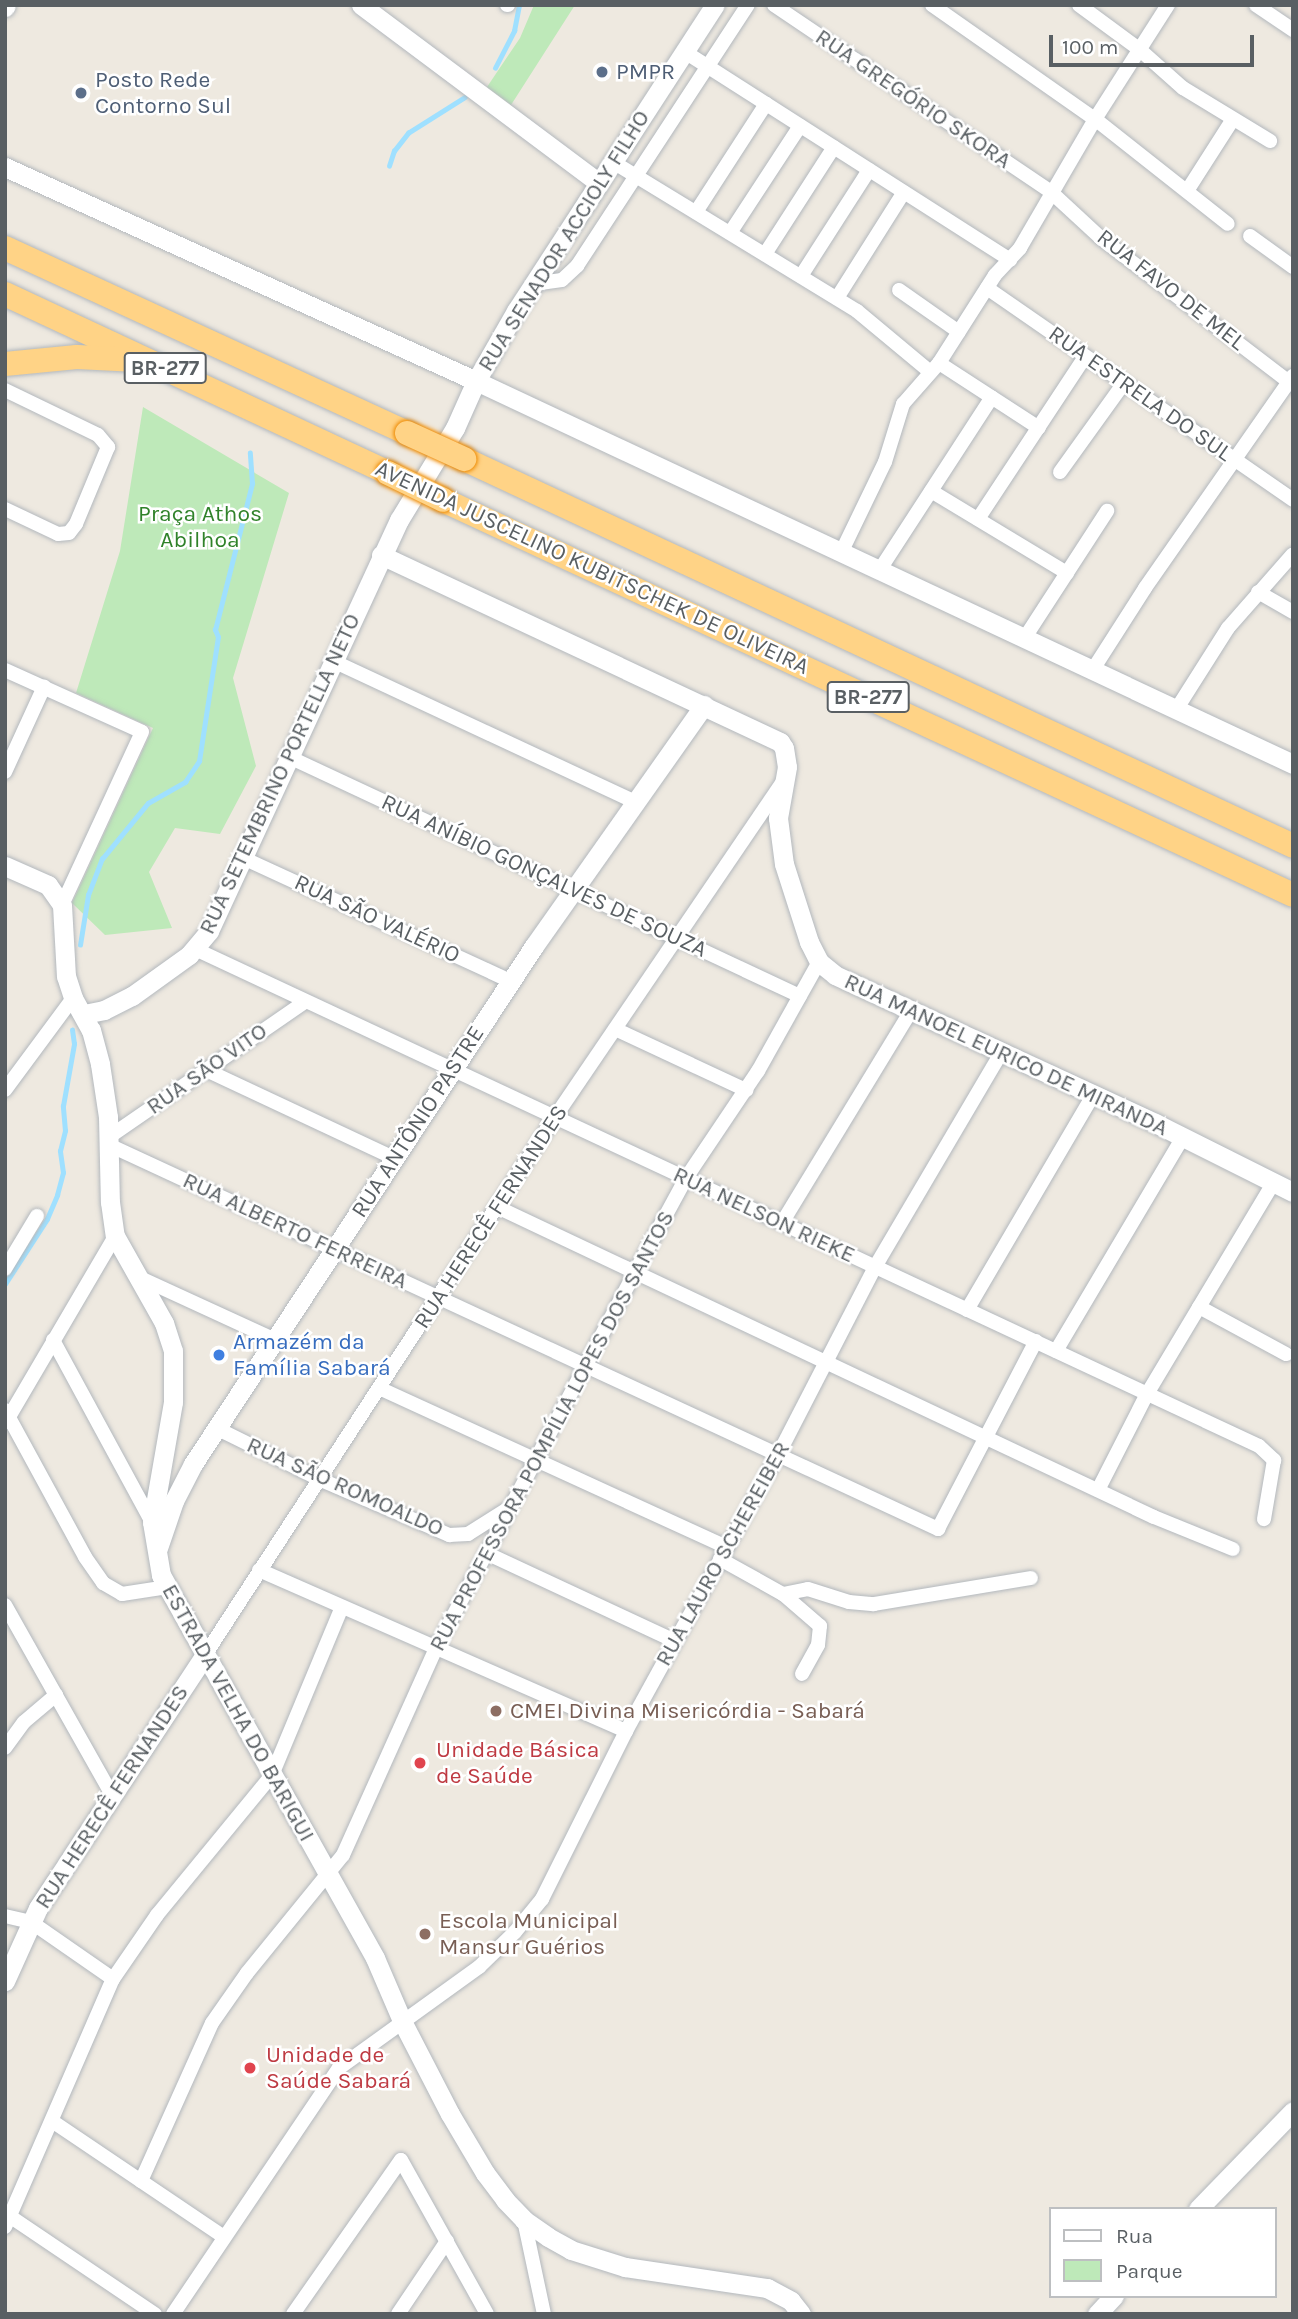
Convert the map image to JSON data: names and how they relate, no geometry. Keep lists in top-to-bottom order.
{
  "streets": {
    "highway": ["BR-277", "AVENIDA JUSCELINO KUBITSCHEK DE OLIVEIRA"],
    "street": [
      "RUA GREGÓRIO SKORA",
      "RUA SENADOR ACCIOLY FILHO",
      "RUA FAVO DE MEL",
      "RUA ESTRELA DO SUL",
      "RUA SETEMBRINO PORTELLA NETO",
      "RUA ANÍBIO GONÇALVES DE SOUZA",
      "RUA SÃO VALÉRIO",
      "RUA MANOEL EURICO DE MIRANDA",
      "RUA SÃO VITO",
      "RUA ANTÔNIO PASTRE",
      "RUA NELSON RIEKE",
      "RUA HERECÊ FERNANDES",
      "RUA ALBERTO FERREIRA",
      "RUA PROFESSORA POMPÍLIA LOPES DOS SANTOS",
      "RUA SÃO ROMOALDO",
      "RUA LAURO SCHEREIBER",
      "ESTRADA VELHA DO BARIGUI"
    ]
  },
  "crossings": [
    ["RUA GREGÓRIO SKORA", "RUA FAVO DE MEL"],
    ["RUA SENADOR ACCIOLY FILHO", "RUA SETEMBRINO PORTELLA NETO"],
    ["RUA SETEMBRINO PORTELLA NETO", "RUA ANÍBIO GONÇALVES DE SOUZA"],
    ["RUA SETEMBRINO PORTELLA NETO", "RUA SÃO VALÉRIO"],
    ["RUA SETEMBRINO PORTELLA NETO", "RUA NELSON RIEKE"],
    ["RUA SETEMBRINO PORTELLA NETO", "ESTRADA VELHA DO BARIGUI"],
    ["RUA ANÍBIO GONÇALVES DE SOUZA", "RUA ANTÔNIO PASTRE"],
    ["RUA ANÍBIO GONÇALVES DE SOUZA", "RUA HERECÊ FERNANDES"],
    ["RUA ANÍBIO GONÇALVES DE SOUZA", "RUA PROFESSORA POMPÍLIA LOPES DOS SANTOS"],
    ["RUA SÃO VALÉRIO", "RUA ANTÔNIO PASTRE"],
    ["RUA MANOEL EURICO DE MIRANDA", "RUA ANTÔNIO PASTRE"],
    ["RUA MANOEL EURICO DE MIRANDA", "RUA HERECÊ FERNANDES"],
    ["RUA MANOEL EURICO DE MIRANDA", "RUA PROFESSORA POMPÍLIA LOPES DOS SANTOS"],
    ["RUA MANOEL EURICO DE MIRANDA", "RUA LAURO SCHEREIBER"],
    ["RUA SÃO VITO", "RUA NELSON RIEKE"],
    ["RUA SÃO VITO", "RUA ALBERTO FERREIRA"],
    ["RUA SÃO VITO", "ESTRADA VELHA DO BARIGUI"],
    ["RUA ANTÔNIO PASTRE", "RUA NELSON RIEKE"],
    ["RUA ANTÔNIO PASTRE", "RUA ALBERTO FERREIRA"],
    ["RUA ANTÔNIO PASTRE", "RUA SÃO ROMOALDO"],
    ["RUA ANTÔNIO PASTRE", "ESTRADA VELHA DO BARIGUI"],
    ["RUA NELSON RIEKE", "RUA HERECÊ FERNANDES"],
    ["RUA NELSON RIEKE", "RUA PROFESSORA POMPÍLIA LOPES DOS SANTOS"],
    ["RUA NELSON RIEKE", "RUA LAURO SCHEREIBER"],
    ["RUA HERECÊ FERNANDES", "RUA ALBERTO FERREIRA"],
    ["RUA HERECÊ FERNANDES", "RUA SÃO ROMOALDO"],
    ["RUA HERECÊ FERNANDES", "ESTRADA VELHA DO BARIGUI"],
    ["RUA ALBERTO FERREIRA", "RUA PROFESSORA POMPÍLIA LOPES DOS SANTOS"],
    ["RUA ALBERTO FERREIRA", "RUA LAURO SCHEREIBER"],
    ["RUA ALBERTO FERREIRA", "ESTRADA VELHA DO BARIGUI"],
    ["RUA PROFESSORA POMPÍLIA LOPES DOS SANTOS", "RUA SÃO ROMOALDO"],
    ["RUA PROFESSORA POMPÍLIA LOPES DOS SANTOS", "ESTRADA VELHA DO BARIGUI"],
    ["RUA LAURO SCHEREIBER", "ESTRADA VELHA DO BARIGUI"]
  ],
  "parks": ["Praça Athos Abilhoa"],
  "places": [
    "PMPR",
    "Posto Rede Contorno Sul",
    "Armazém da Família Sabará",
    "CMEI Divina Misericórdia - Sabará",
    "Unidade Básica de Saúde",
    "Escola Municipal Mansur Guérios",
    "Unidade de Saúde Sabará"
  ],
  "legend": ["Rua", "Parque"],
  "scale_bar": "100 m"
}
